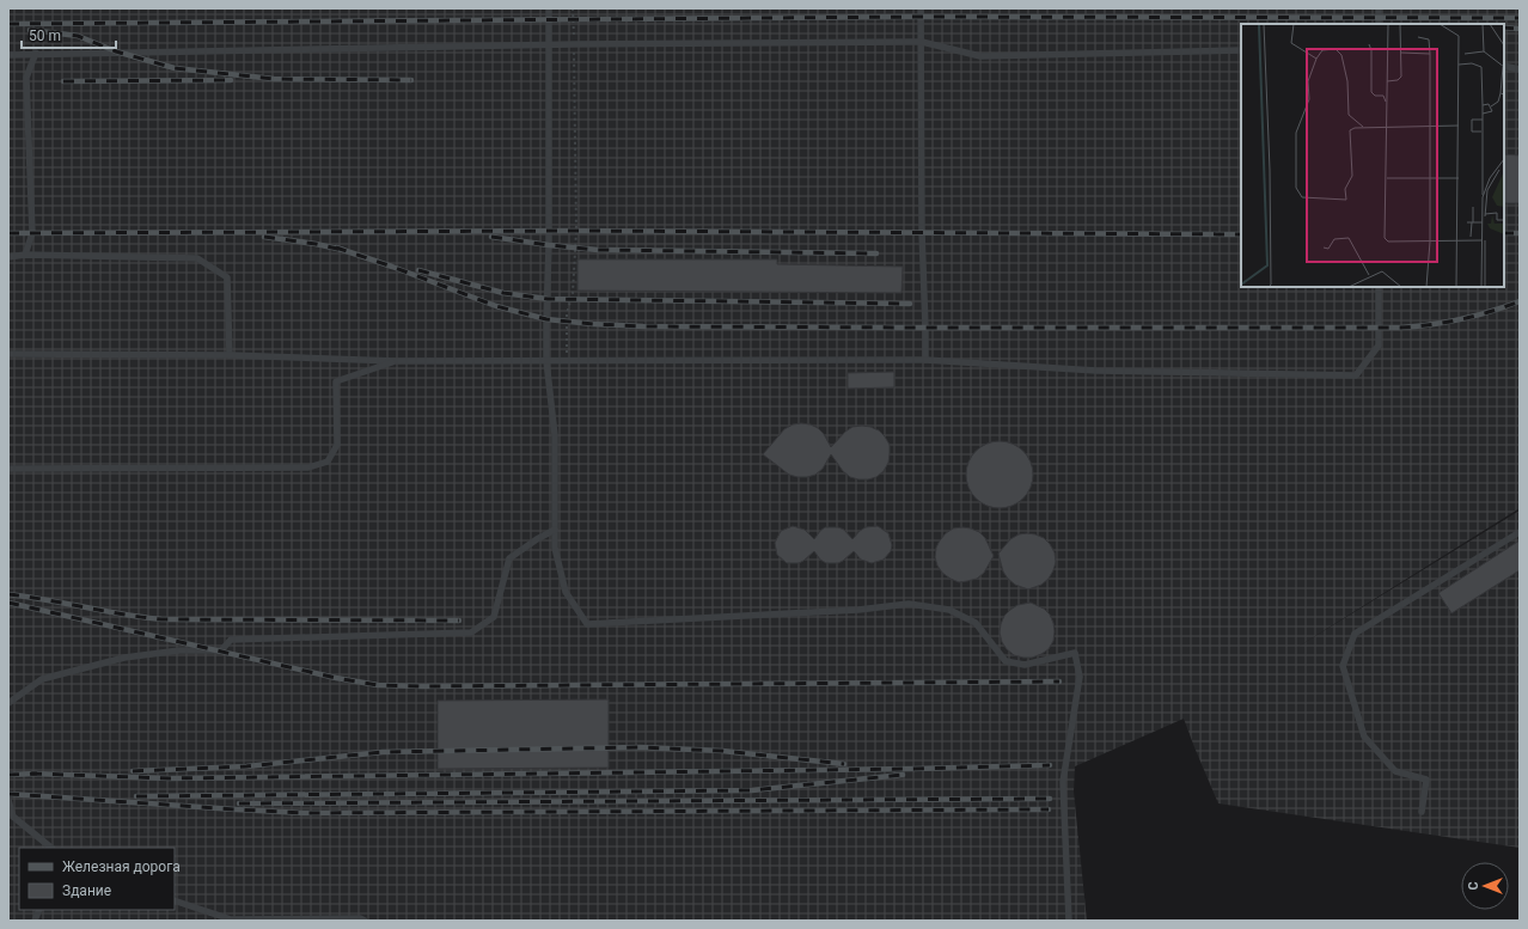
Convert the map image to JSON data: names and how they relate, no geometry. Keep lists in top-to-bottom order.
{
  "legend": ["Железная дорога", "Здание"],
  "scale_bar": "50 m",
  "north": "left"
}
